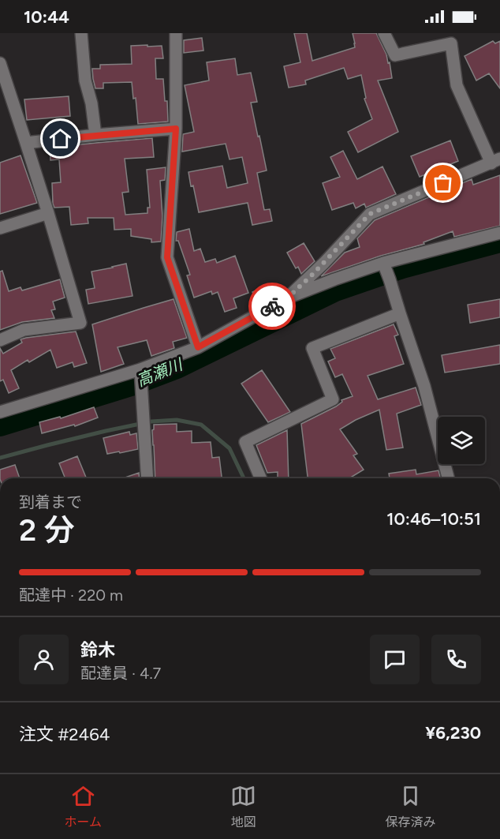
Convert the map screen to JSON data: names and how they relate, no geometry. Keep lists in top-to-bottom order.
{
  "water": ["高瀬川"],
  "page": {
    "status": "10:44",
    "heading": ["2 分", "到着まで", "10:46–10:51"],
    "panel": [
      "鈴木",
      "配達員 · 4.7",
      "注文 #2464",
      "¥6,230"
    ],
    "bar": "配達中 · 220 m",
    "tabs": ["ホーム", "地図", "保存済み"]
  }
}
